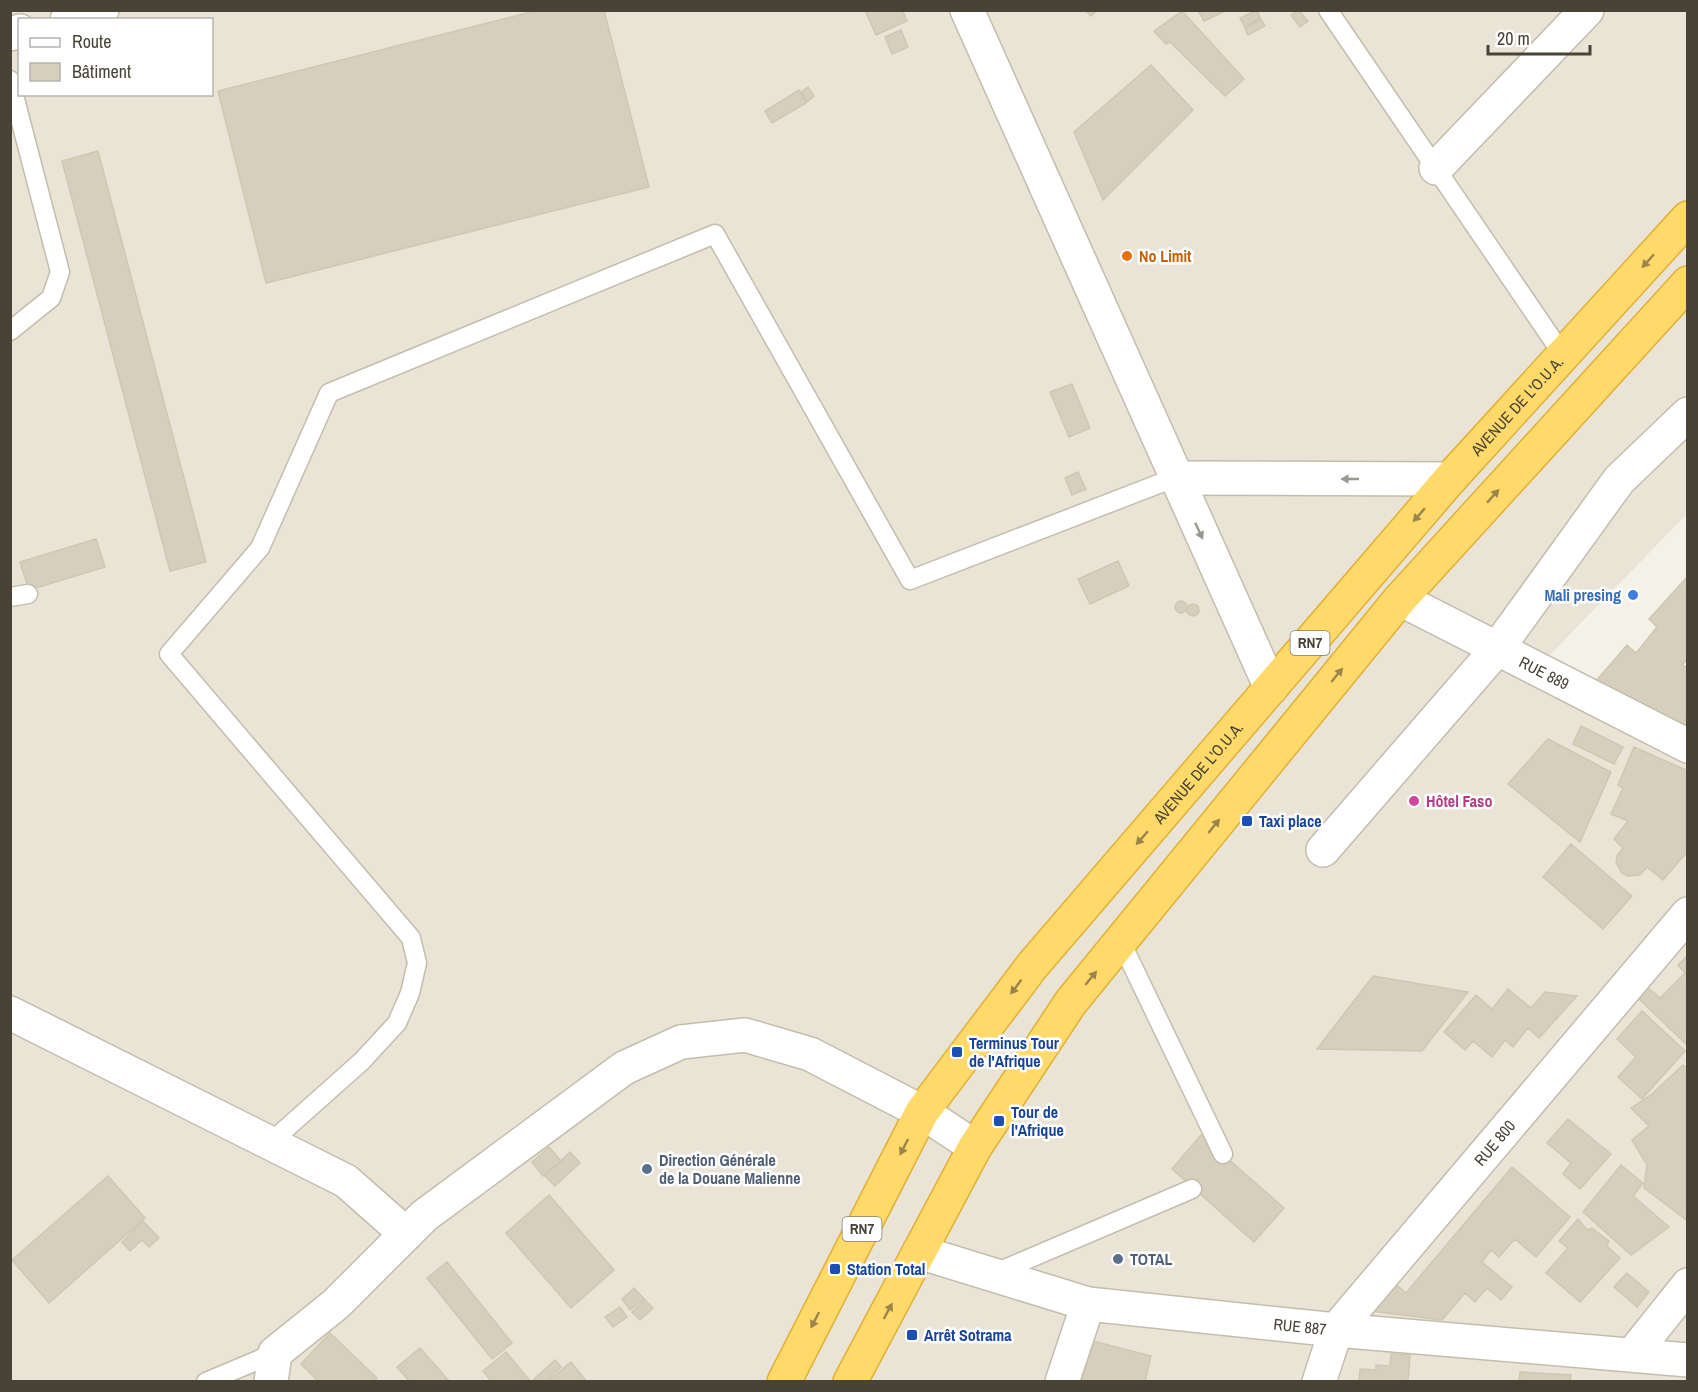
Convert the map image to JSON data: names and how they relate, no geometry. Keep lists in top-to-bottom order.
{
  "streets": {
    "highway": ["AVENUE DE L'O.U.A.", "RN7"],
    "street": ["RUE 889", "RUE 800", "RUE 887"]
  },
  "crossings": [
    ["RN7", "RUE 889"],
    ["RN7", "RUE 887"],
    ["RUE 800", "RUE 887"]
  ],
  "places": {
    "other": [
      "No Limit",
      "Mali presing",
      "Hôtel Faso",
      "Direction Générale de la Douane Malienne",
      "TOTAL"
    ],
    "transit": [
      "Taxi place",
      "Terminus Tour de l'Afrique",
      "Tour de l'Afrique",
      "Station Total",
      "Arrêt Sotrama"
    ]
  },
  "legend": ["Route", "Bâtiment"],
  "scale_bar": "20 m"
}
